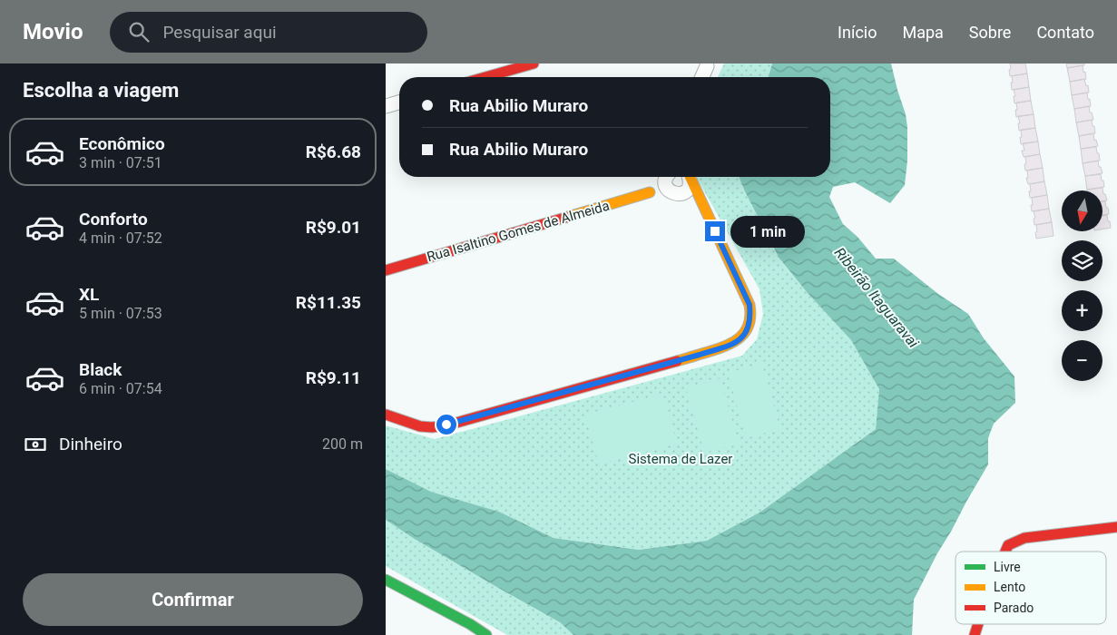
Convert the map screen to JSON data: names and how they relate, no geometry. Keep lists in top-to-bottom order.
{
  "streets": {
    "street": ["Rua Isaltino Gomes de Almeida"]
  },
  "water": ["Ribeirão Itaguaravai"],
  "parks": ["Sistema de Lazer"],
  "legend": ["Livre", "Lento", "Parado"],
  "north": "bottom",
  "page": {
    "header": "Movio",
    "search": "Pesquisar aqui",
    "nav": [
      "Início",
      "Mapa",
      "Sobre",
      "Contato"
    ],
    "heading": "Escolha a viagem",
    "banner": ["Rua Abilio Muraro", "Rua Abilio Muraro"],
    "list": [
      {
        "name": "Econômico",
        "note": "3 min · 07:51",
        "value": "R$6.68"
      },
      {
        "name": "Conforto",
        "note": "4 min · 07:52",
        "value": "R$9.01"
      },
      {
        "name": "XL",
        "note": "5 min · 07:53",
        "value": "R$11.35"
      },
      {
        "name": "Black",
        "note": "6 min · 07:54",
        "value": "R$9.11"
      }
    ],
    "map_buttons": ["+", "−"],
    "bubble": "1 min",
    "pay": ["Dinheiro", "200 m"],
    "buttons": "Confirmar"
  }
}
